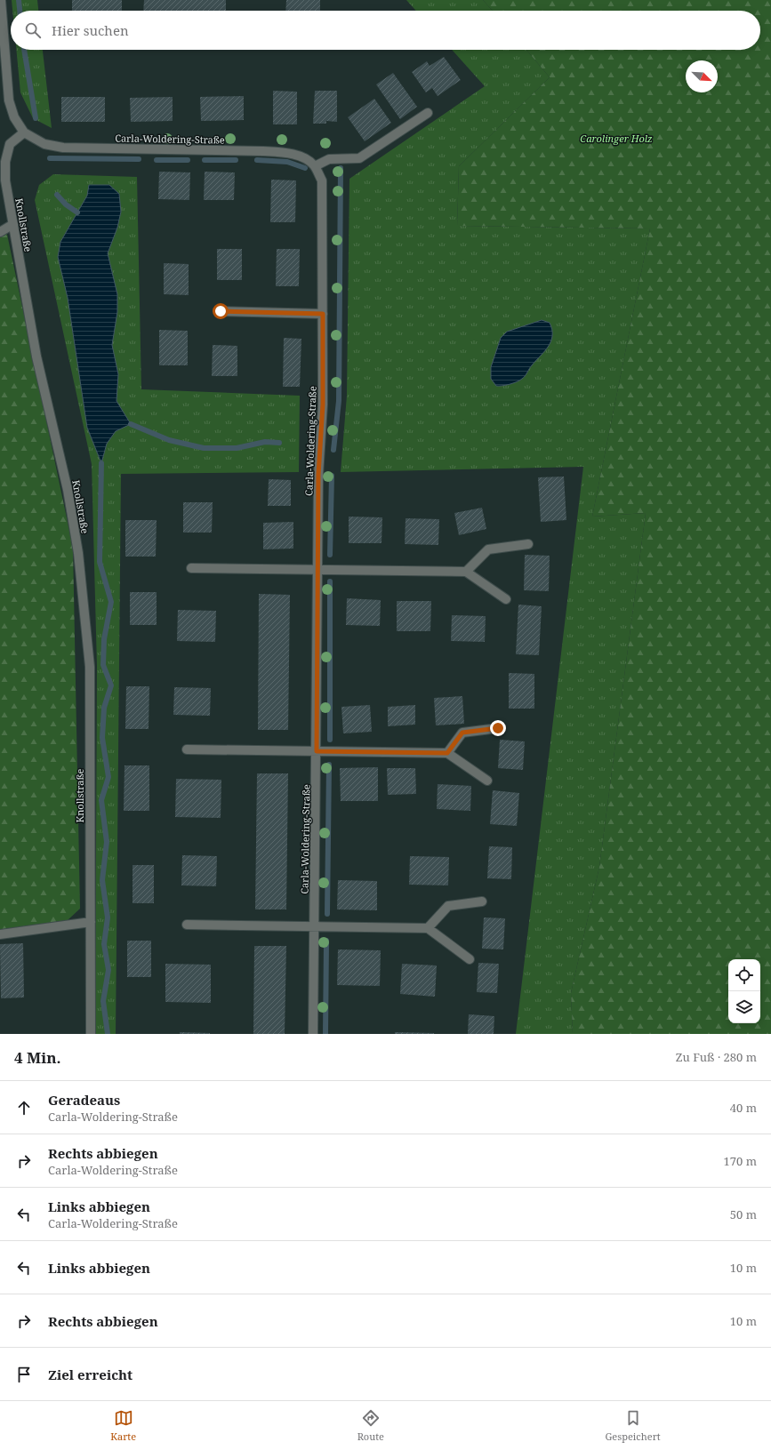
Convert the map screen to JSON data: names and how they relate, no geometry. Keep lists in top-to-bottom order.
{
  "streets": {
    "street": ["Carla-Woldering-Straße", "Knollstraße"]
  },
  "crossings": [
    ["Carla-Woldering-Straße", "Knollstraße"]
  ],
  "parks": ["Carolinger Holz"],
  "north": "bottom right",
  "page": {
    "search": "Hier suchen",
    "heading": ["4 Min.", "Zu Fuß · 280 m"],
    "list": [
      ["Geradeaus", "Carla-Woldering-Straße", "40 m"],
      ["Rechts abbiegen", "Carla-Woldering-Straße", "170 m"],
      ["Links abbiegen", "Carla-Woldering-Straße", "50 m"],
      ["Links abbiegen", "10 m"],
      ["Rechts abbiegen", "10 m"],
      "Ziel erreicht"
    ],
    "nav": ["Karte", "Route", "Gespeichert"]
  }
}
